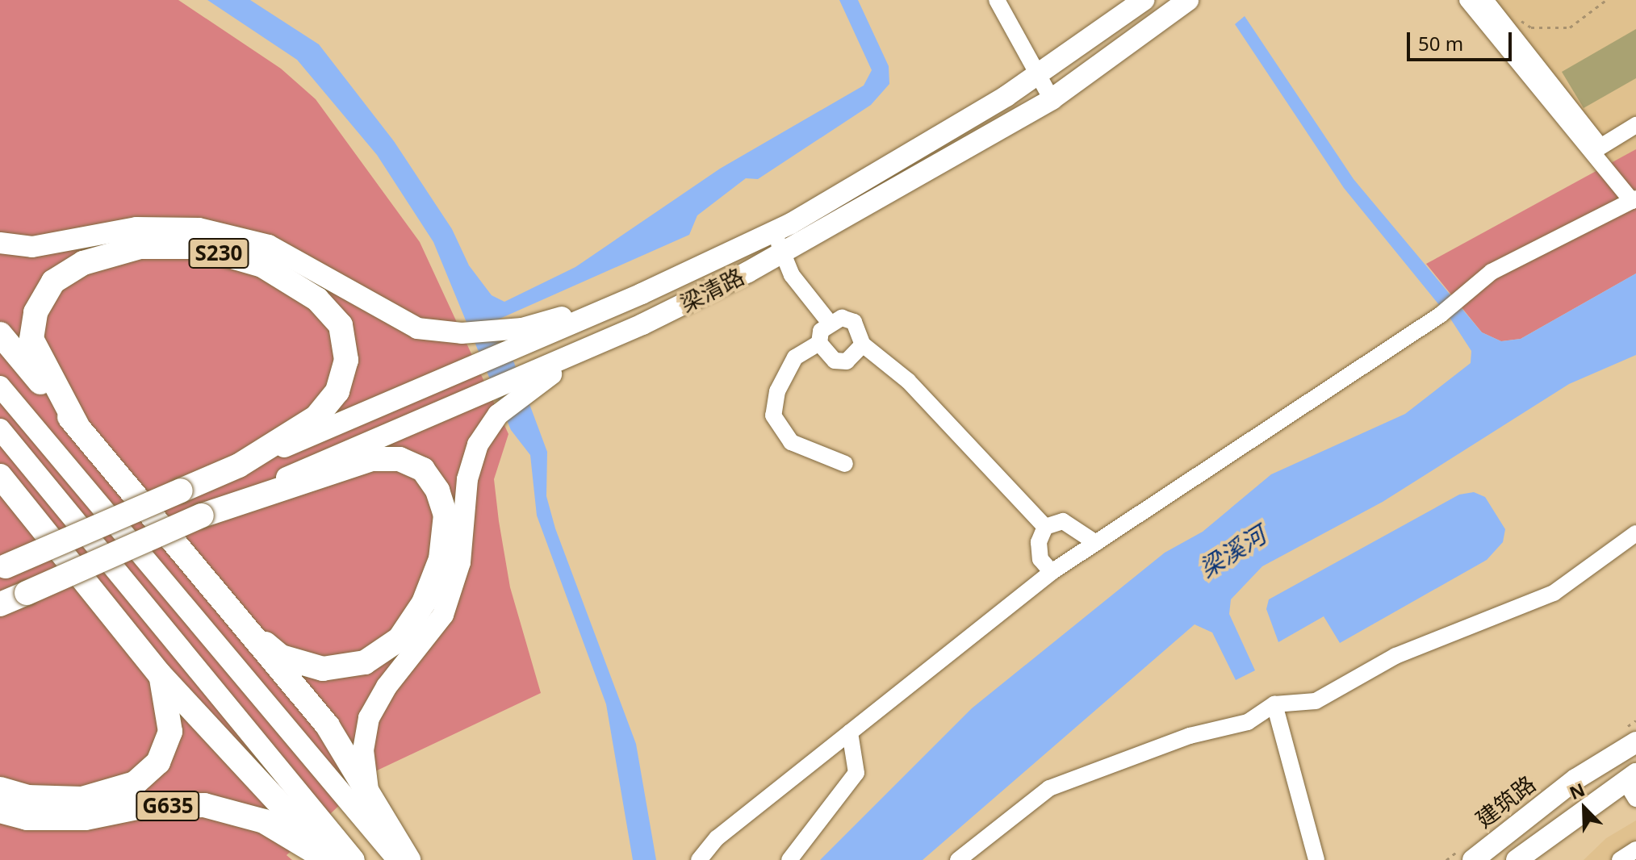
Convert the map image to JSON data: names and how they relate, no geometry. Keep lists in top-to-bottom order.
{
  "streets": {
    "highway": ["S230", "梁清路", "G635"],
    "main road": ["建筑路"]
  },
  "water": ["梁溪河"],
  "scale_bar": "50 m",
  "north": "top left"
}
